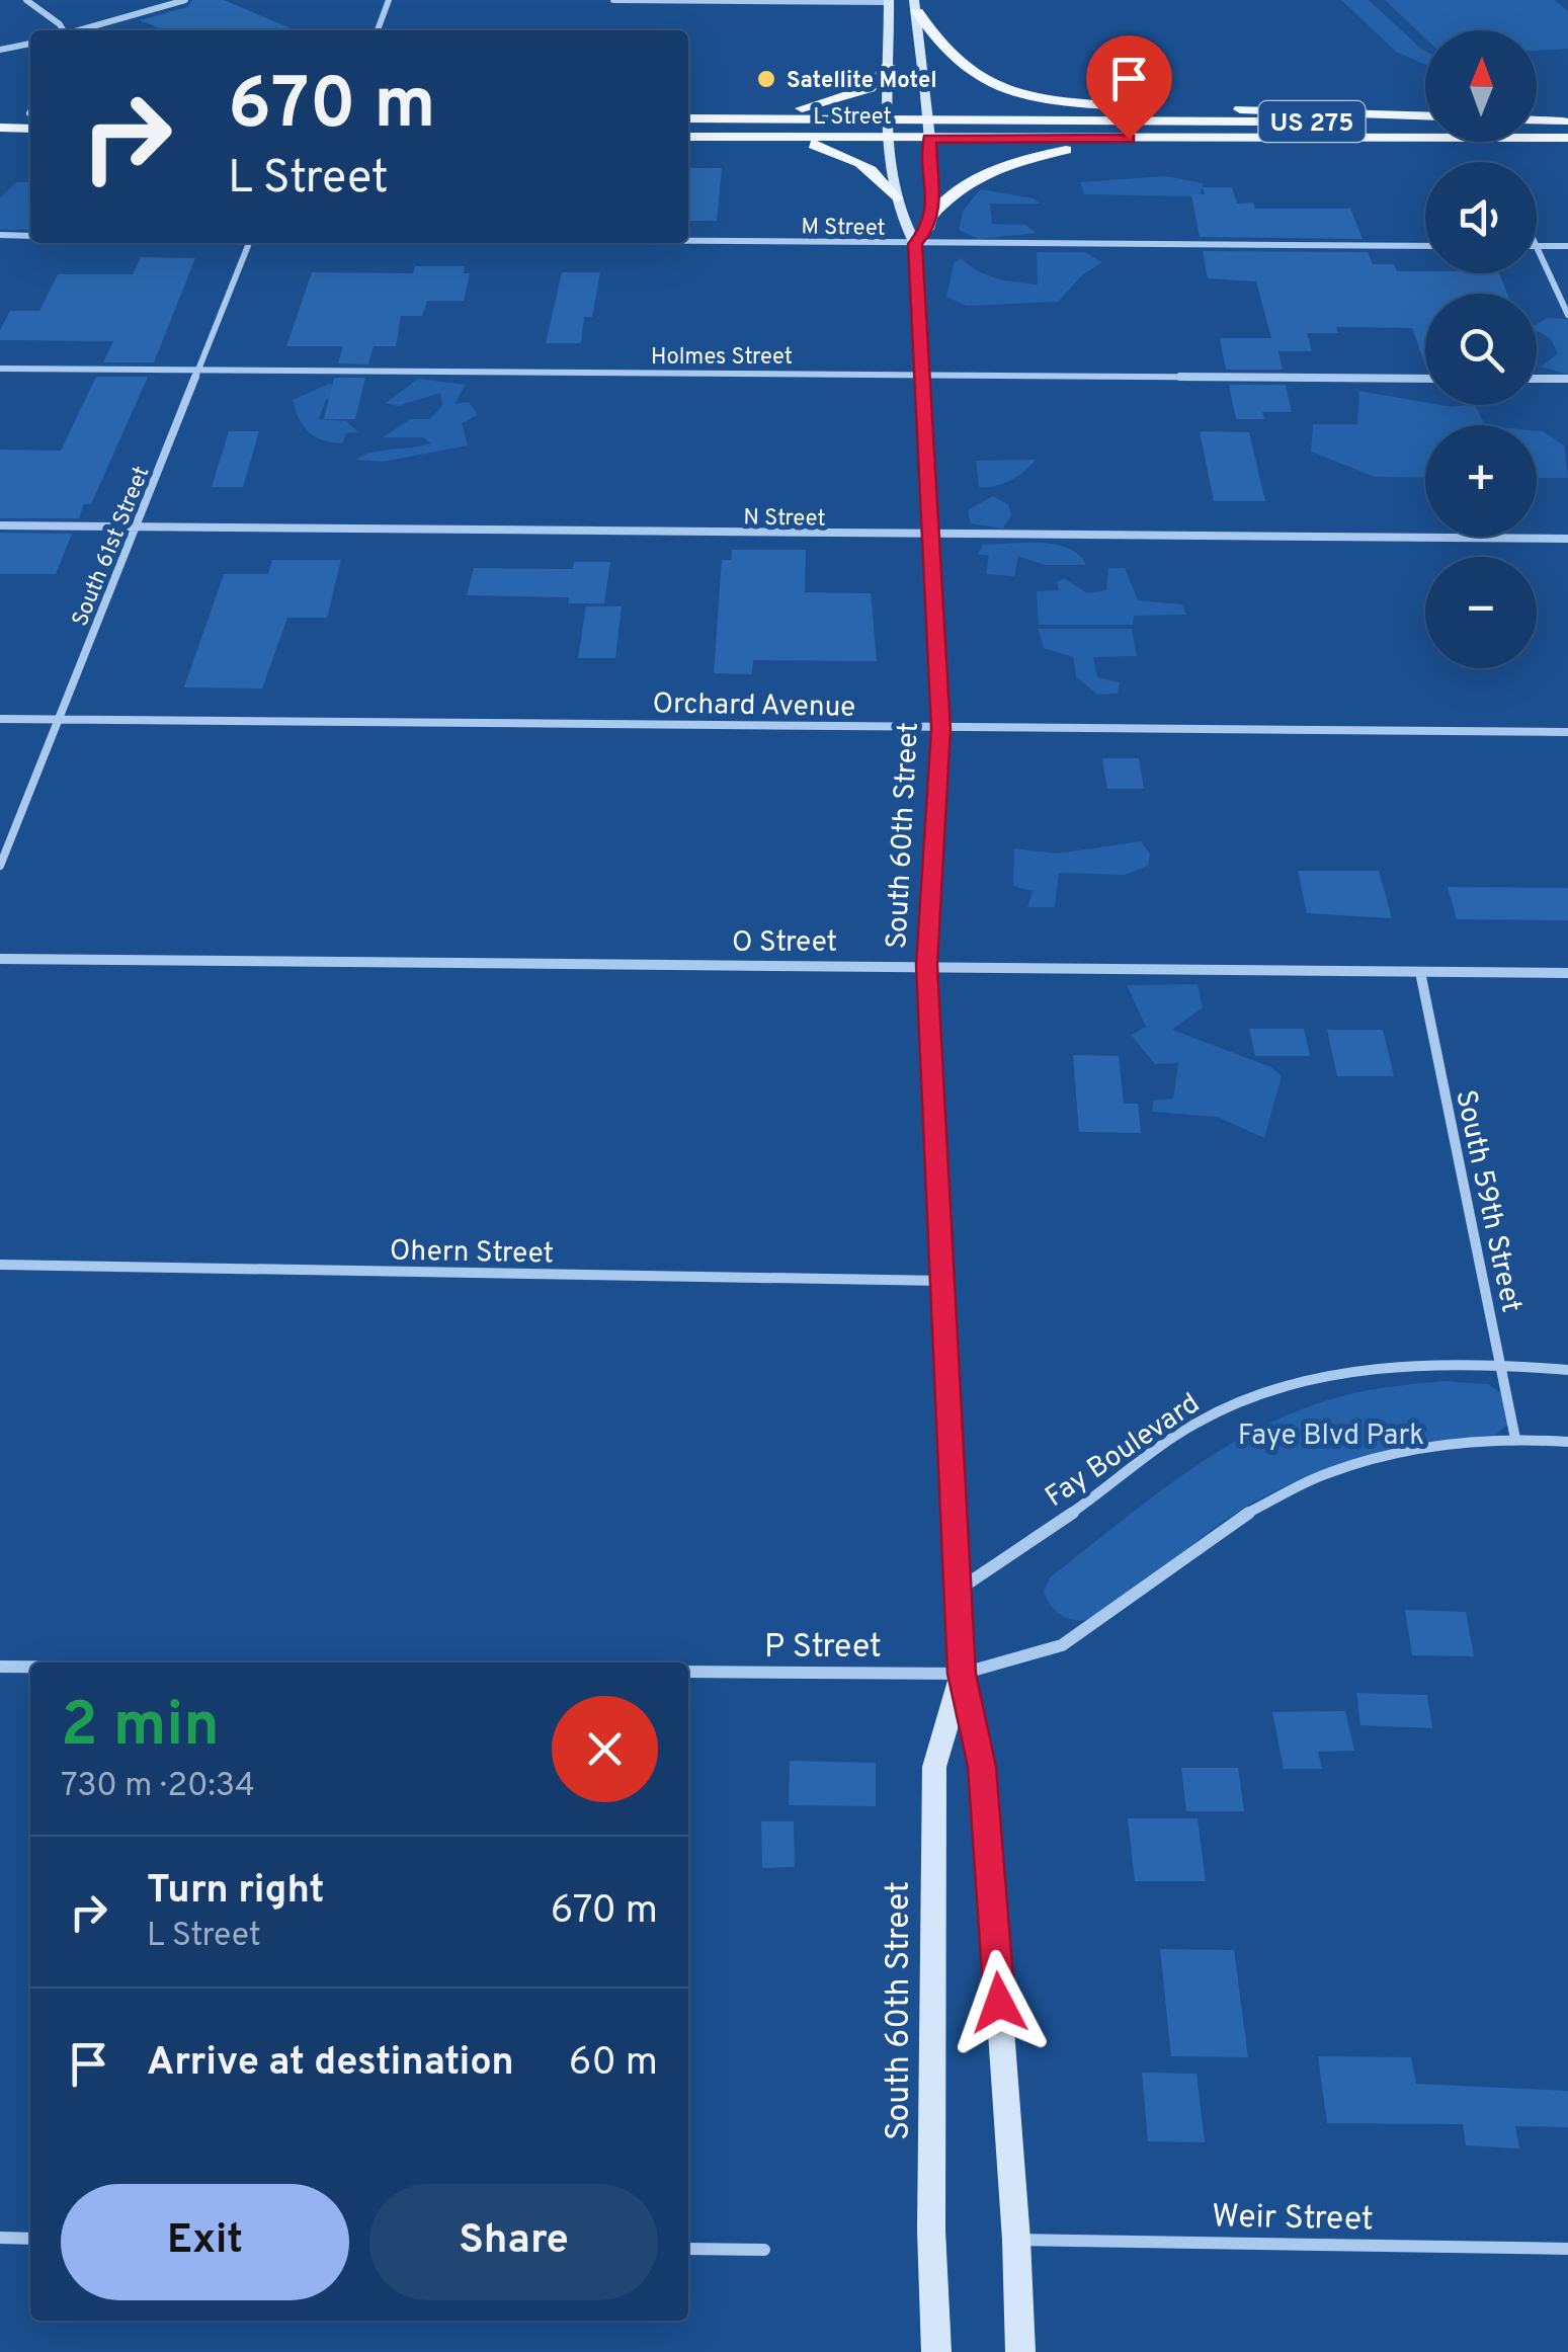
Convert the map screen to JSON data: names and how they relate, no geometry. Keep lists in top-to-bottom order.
{
  "streets": {
    "main road": ["L Street", "US 275", "South 60th Street"],
    "street": [
      "M Street",
      "Holmes Street",
      "N Street",
      "South 61st Street",
      "Orchard Avenue",
      "O Street",
      "South 59th Street",
      "Ohern Street",
      "Fay Boulevard",
      "P Street",
      "Weir Street"
    ]
  },
  "crossings": [
    ["L Street", "South 60th Street"],
    ["M Street", "South 60th Street"],
    ["Holmes Street", "South 61st Street"],
    ["Holmes Street", "South 60th Street"],
    ["N Street", "South 61st Street"],
    ["N Street", "South 60th Street"],
    ["South 61st Street", "Orchard Avenue"],
    ["Orchard Avenue", "South 60th Street"],
    ["South 60th Street", "O Street"],
    ["South 60th Street", "Ohern Street"],
    ["South 60th Street", "Fay Boulevard"],
    ["South 60th Street", "P Street"],
    ["South 60th Street", "Weir Street"],
    ["O Street", "South 59th Street"],
    ["South 59th Street", "Fay Boulevard"]
  ],
  "parks": ["Faye Blvd Park"],
  "places": ["Satellite Motel"],
  "north": "top",
  "page": {
    "map_buttons": ["+", "−"],
    "turn": ["670 m", "L Street"],
    "heading": ["2 min", "730 m · 20:34"],
    "list": [
      {
        "name": "Turn right",
        "note": "L Street",
        "value": "670 m"
      },
      {
        "name": "Arrive at destination",
        "value": "60 m"
      }
    ],
    "buttons": ["Exit", "Share"]
  }
}
